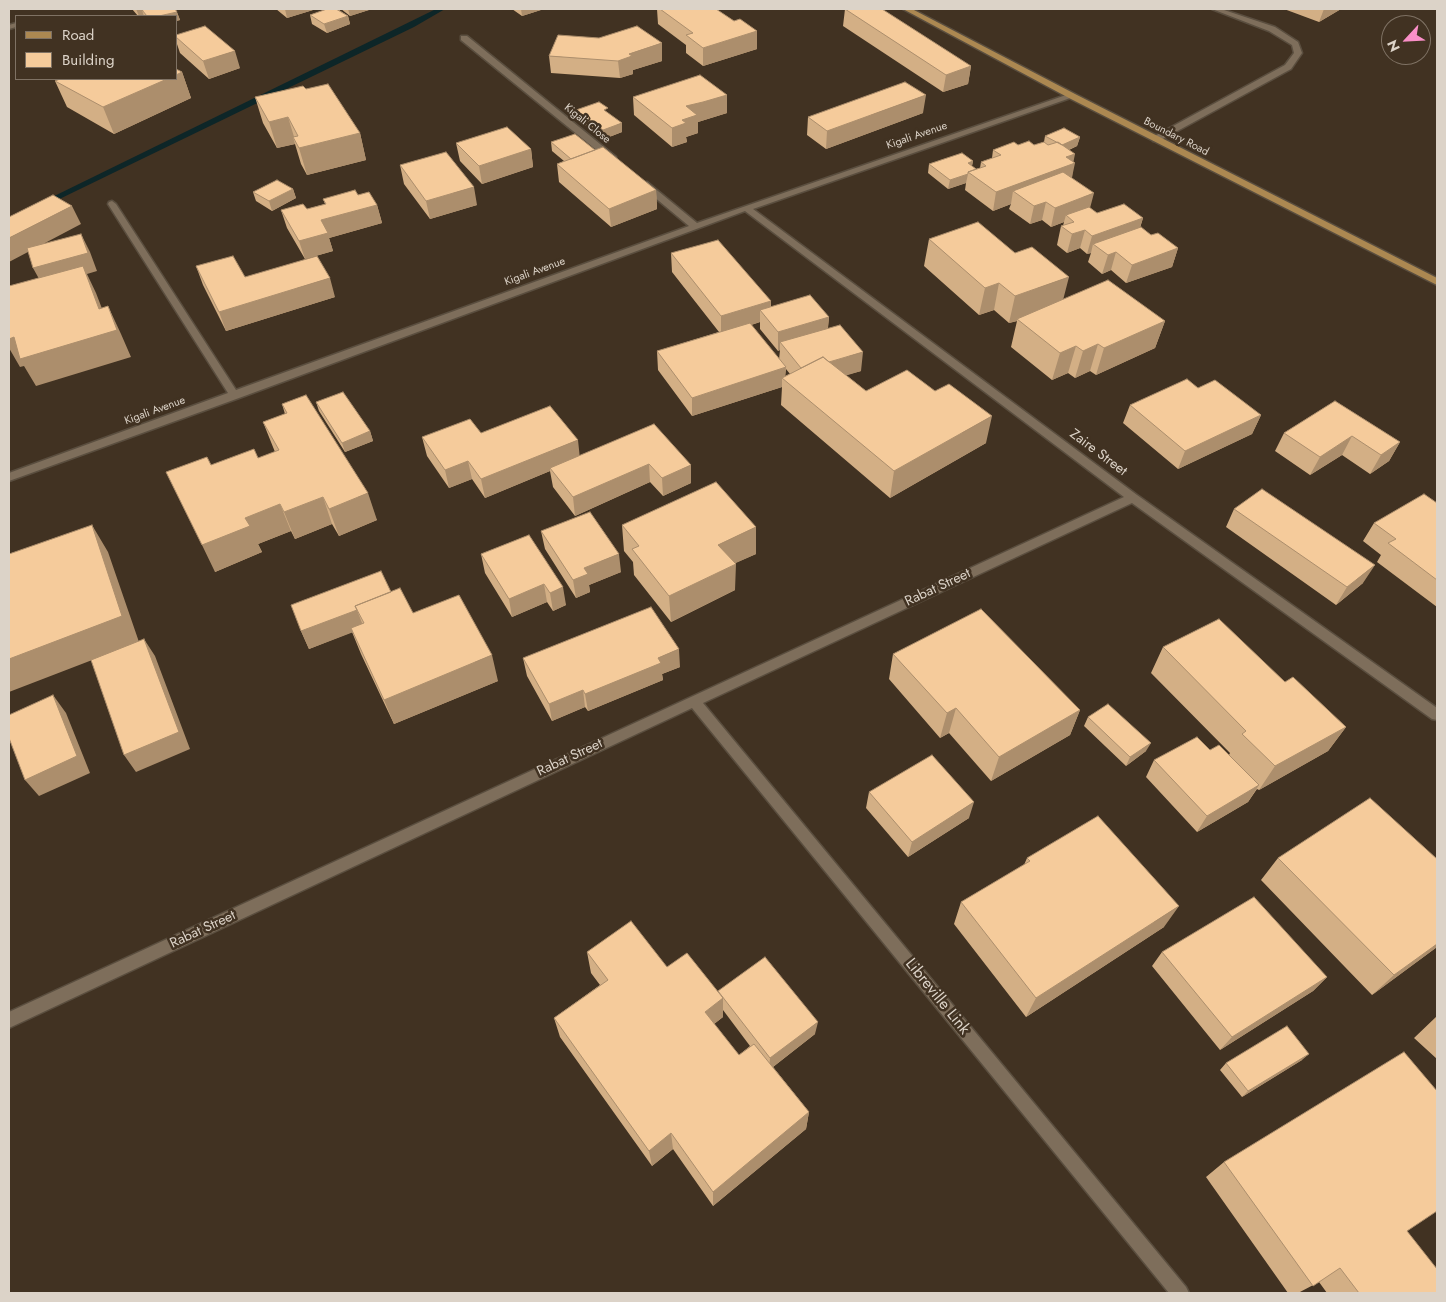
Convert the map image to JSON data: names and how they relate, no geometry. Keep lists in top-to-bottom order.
{
  "streets": {
    "main road": ["Boundary Road"],
    "street": [
      "Kigali Close",
      "Kigali Avenue",
      "Zaire Street",
      "Rabat Street",
      "Libreville Link"
    ]
  },
  "crossings": [
    ["Kigali Avenue", "Boundary Road"],
    ["Kigali Avenue", "Zaire Street"],
    ["Zaire Street", "Rabat Street"],
    ["Rabat Street", "Libreville Link"]
  ],
  "legend": ["Road", "Building"],
  "north": "bottom left"
}
